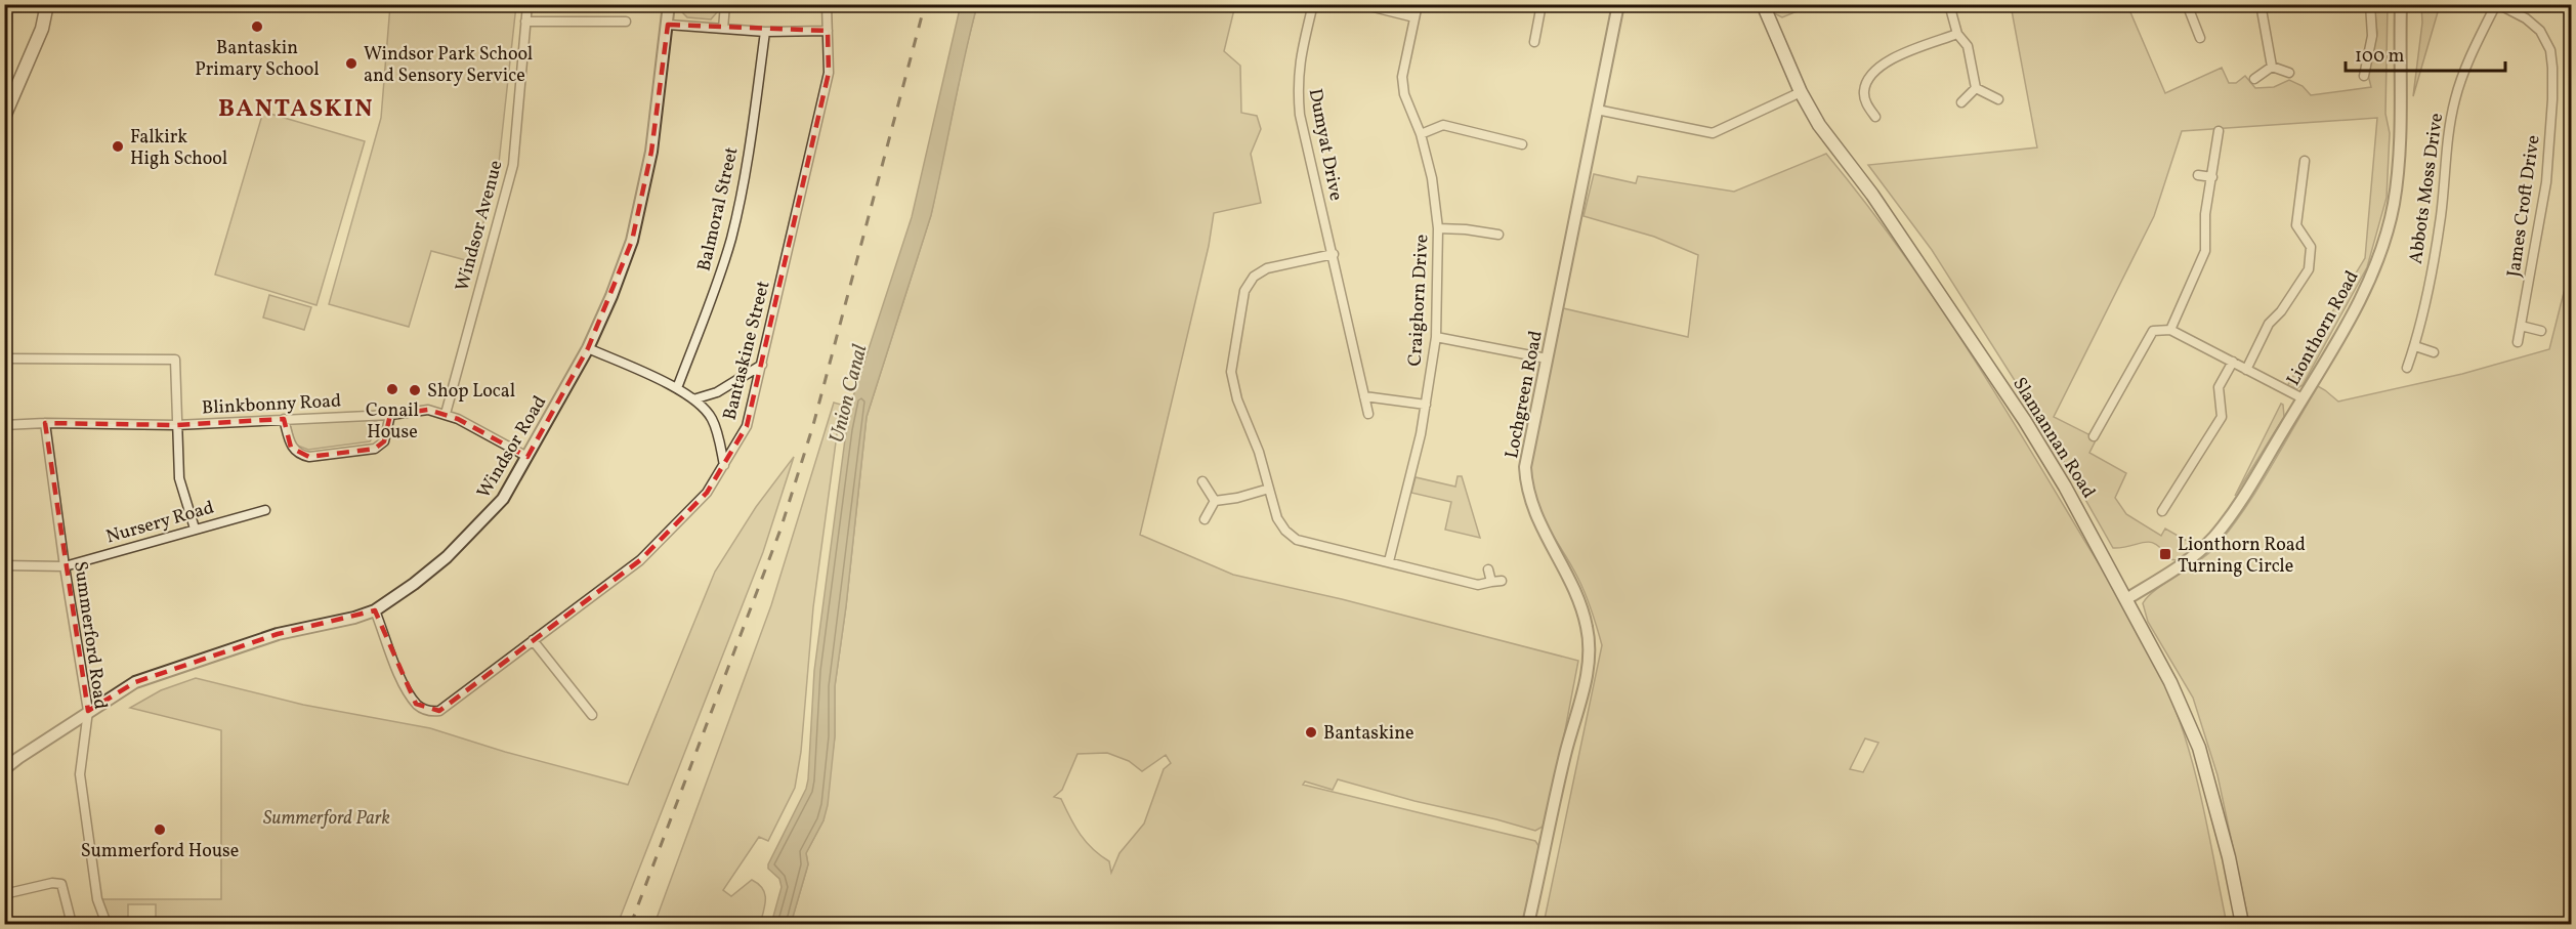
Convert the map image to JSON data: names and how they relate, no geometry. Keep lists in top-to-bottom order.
{
  "streets": {
    "main road": ["Slamannan Road"],
    "street": [
      "Dumyat Drive",
      "Abbots Moss Drive",
      "James Croft Drive",
      "Balmoral Street",
      "Windsor Avenue",
      "Craighorn Drive",
      "Lionthorn Road",
      "Bantaskine Street",
      "Lochgreen Road",
      "Blinkbonny Road",
      "Windsor Road",
      "Nursery Road",
      "Summerford Road"
    ]
  },
  "crossings": [
    ["Abbots Moss Drive", "James Croft Drive"],
    ["Windsor Avenue", "Blinkbonny Road"],
    ["Lionthorn Road", "Slamannan Road"],
    ["Bantaskine Street", "Windsor Road"],
    ["Blinkbonny Road", "Windsor Road"],
    ["Blinkbonny Road", "Summerford Road"],
    ["Windsor Road", "Summerford Road"],
    ["Nursery Road", "Summerford Road"]
  ],
  "districts": ["BANTASKIN"],
  "water": ["Union Canal"],
  "parks": ["Summerford Park"],
  "places": {
    "other": [
      "Bantaskin Primary School",
      "Windsor Park School and Sensory Service",
      "Falkirk High School",
      "Conail House",
      "Shop Local",
      "Bantaskine",
      "Summerford House"
    ],
    "transit": ["Lionthorn Road Turning Circle"]
  },
  "scale_bar": "100 m"
}
